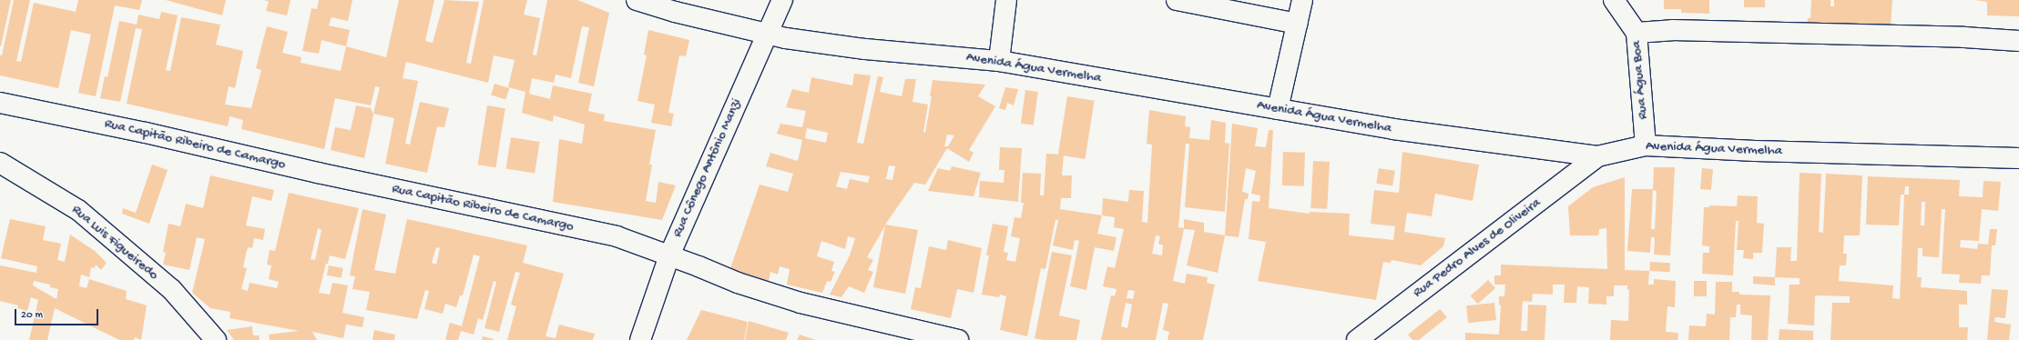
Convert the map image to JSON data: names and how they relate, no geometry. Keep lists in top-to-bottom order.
{
  "streets": {
    "street": [
      "Avenida Água Vermelha",
      "Rua Água Boa",
      "Rua Capitão Ribeiro de Camargo",
      "Rua Cônego Antônio Manzi",
      "Rua Luis Figueiredo",
      "Rua Pedro Alves de Oliveira"
    ]
  },
  "crossings": [
    ["Avenida Água Vermelha", "Rua Água Boa"],
    ["Avenida Água Vermelha", "Rua Cônego Antônio Manzi"],
    ["Avenida Água Vermelha", "Rua Pedro Alves de Oliveira"],
    ["Rua Capitão Ribeiro de Camargo", "Rua Cônego Antônio Manzi"]
  ],
  "scale_bar": "20 m"
}
